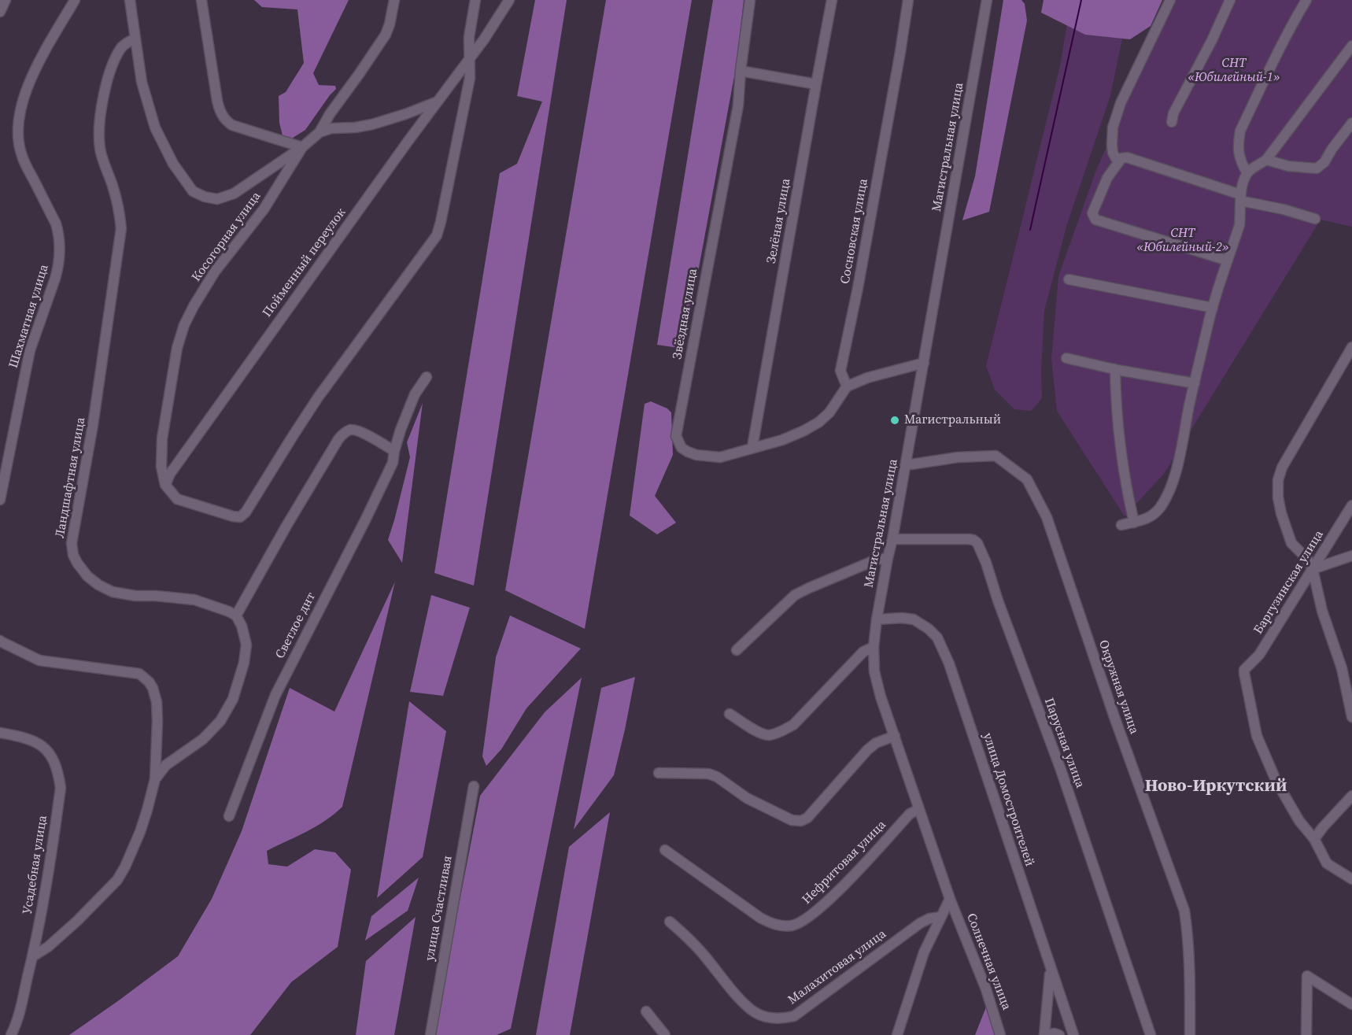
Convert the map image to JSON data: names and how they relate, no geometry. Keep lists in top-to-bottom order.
{
  "streets": {
    "street": [
      "Магистральная улица",
      "Зелёная улица",
      "Сосновская улица",
      "Косогорная улица",
      "Пойменный переулок",
      "Звёздная улица",
      "Шахматная улица",
      "Ландшафтная улица",
      "Баргузинская улица",
      "Светлое днт",
      "Окружная улица",
      "Парусная улица",
      "улица Домостроителей",
      "Нефритовая улица",
      "Усадебная улица",
      "улица Счастливая",
      "Солнечная улица",
      "Малахитовая улица"
    ]
  },
  "crossings": [
    ["Магистральная улица", "Окружная улица"],
    ["Магистральная улица", "Парусная улица"],
    ["Магистральная улица", "улица Домостроителей"],
    ["Магистральная улица", "Нефритовая улица"],
    ["Магистральная улица", "Солнечная улица"],
    ["Зелёная улица", "Звёздная улица"],
    ["Сосновская улица", "Звёздная улица"],
    ["Косогорная улица", "Пойменный переулок"]
  ],
  "districts": ["Ново-Иркутский"],
  "parks": ["СНТ «Юбилейный-1»", "СНТ «Юбилейный-2»"],
  "places": ["Магистральный"]
}
